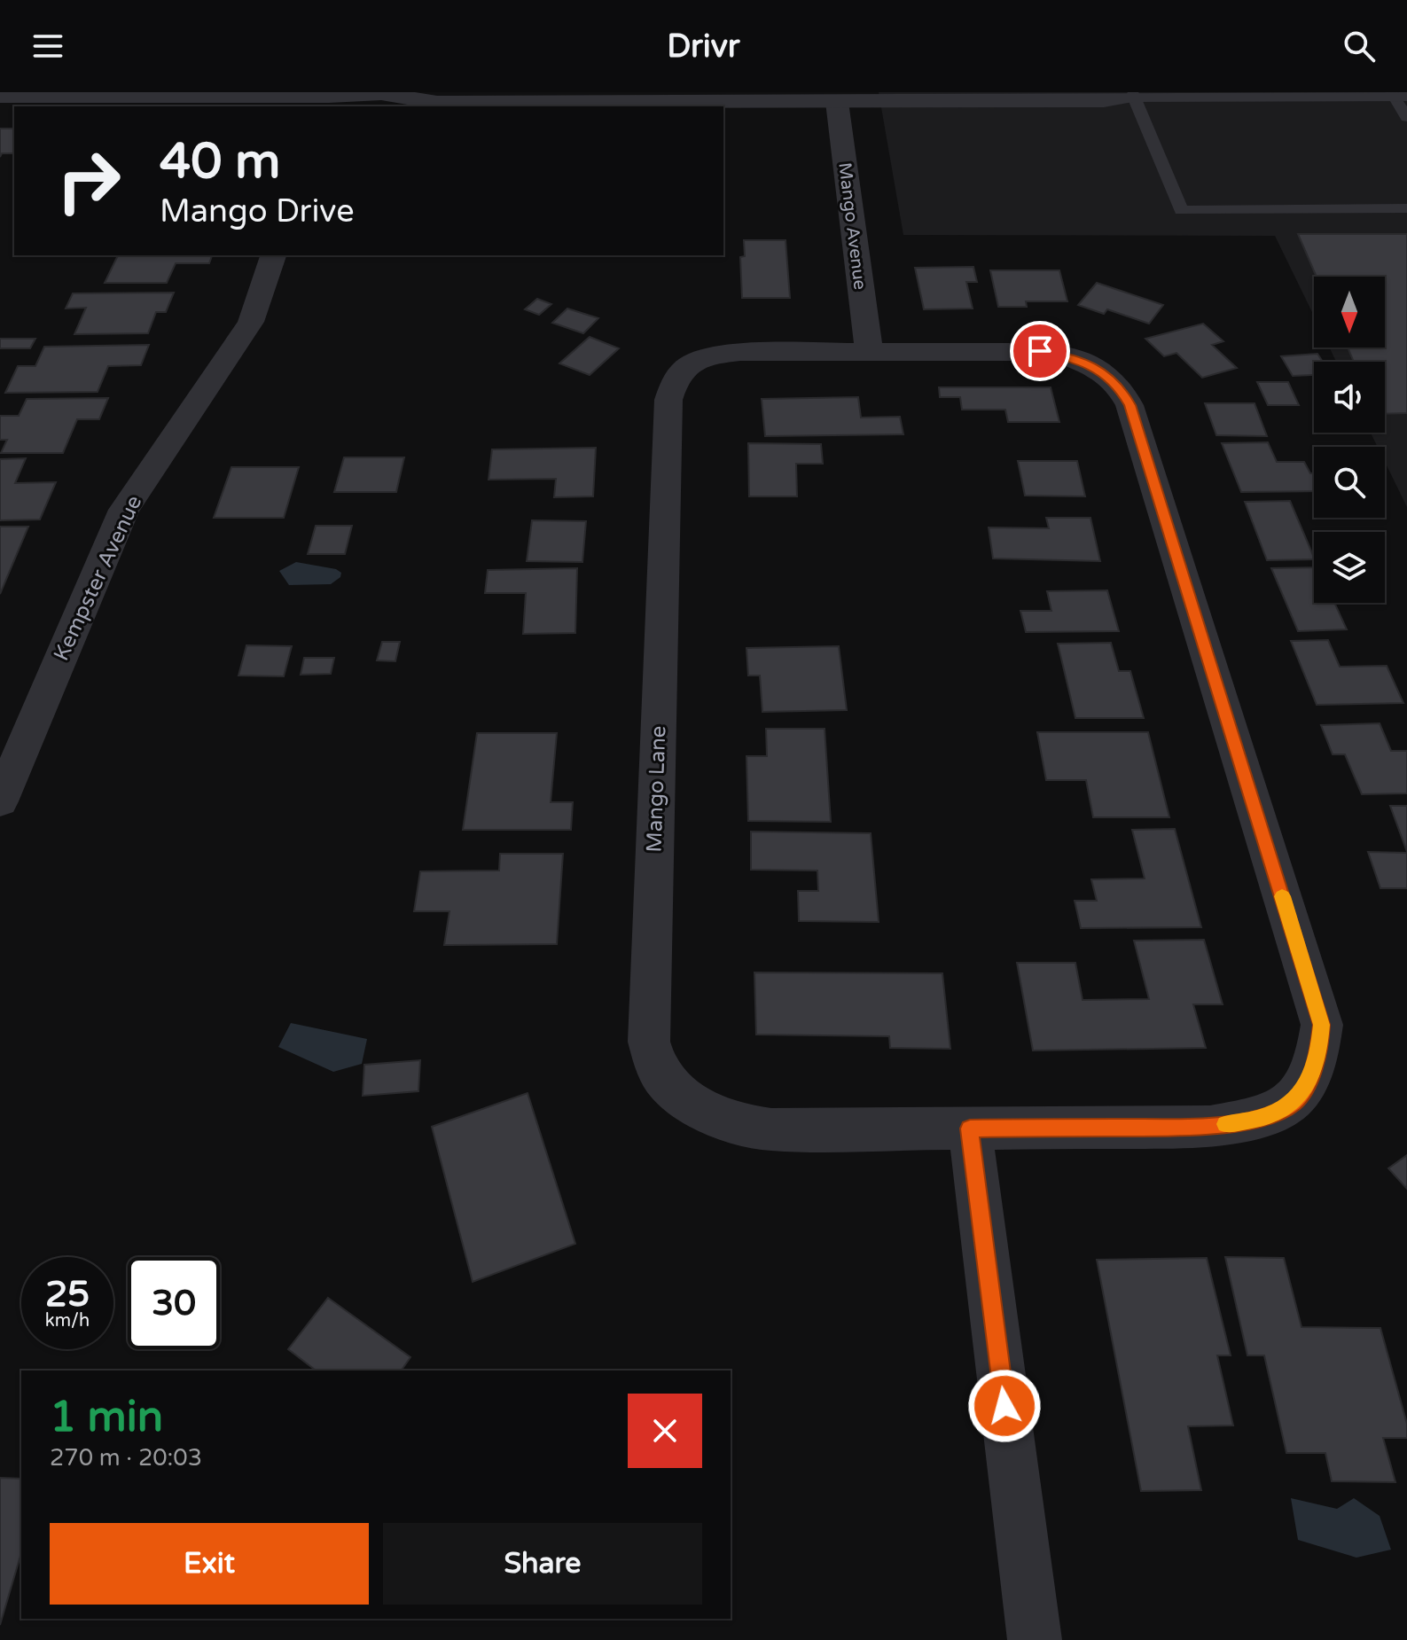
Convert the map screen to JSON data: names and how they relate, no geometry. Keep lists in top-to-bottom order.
{
  "streets": {
    "street": ["Mango Avenue", "Kempster Avenue", "Mango Lane"]
  },
  "crossings": [
    ["Mango Avenue", "Mango Lane"]
  ],
  "north": "bottom",
  "page": {
    "header": "Drivr",
    "turn": ["40 m", "Mango Drive"],
    "speed": "25 km/h",
    "limit": "30",
    "heading": ["1 min", "270 m · 20:03"],
    "buttons": ["Exit", "Share"]
  }
}
